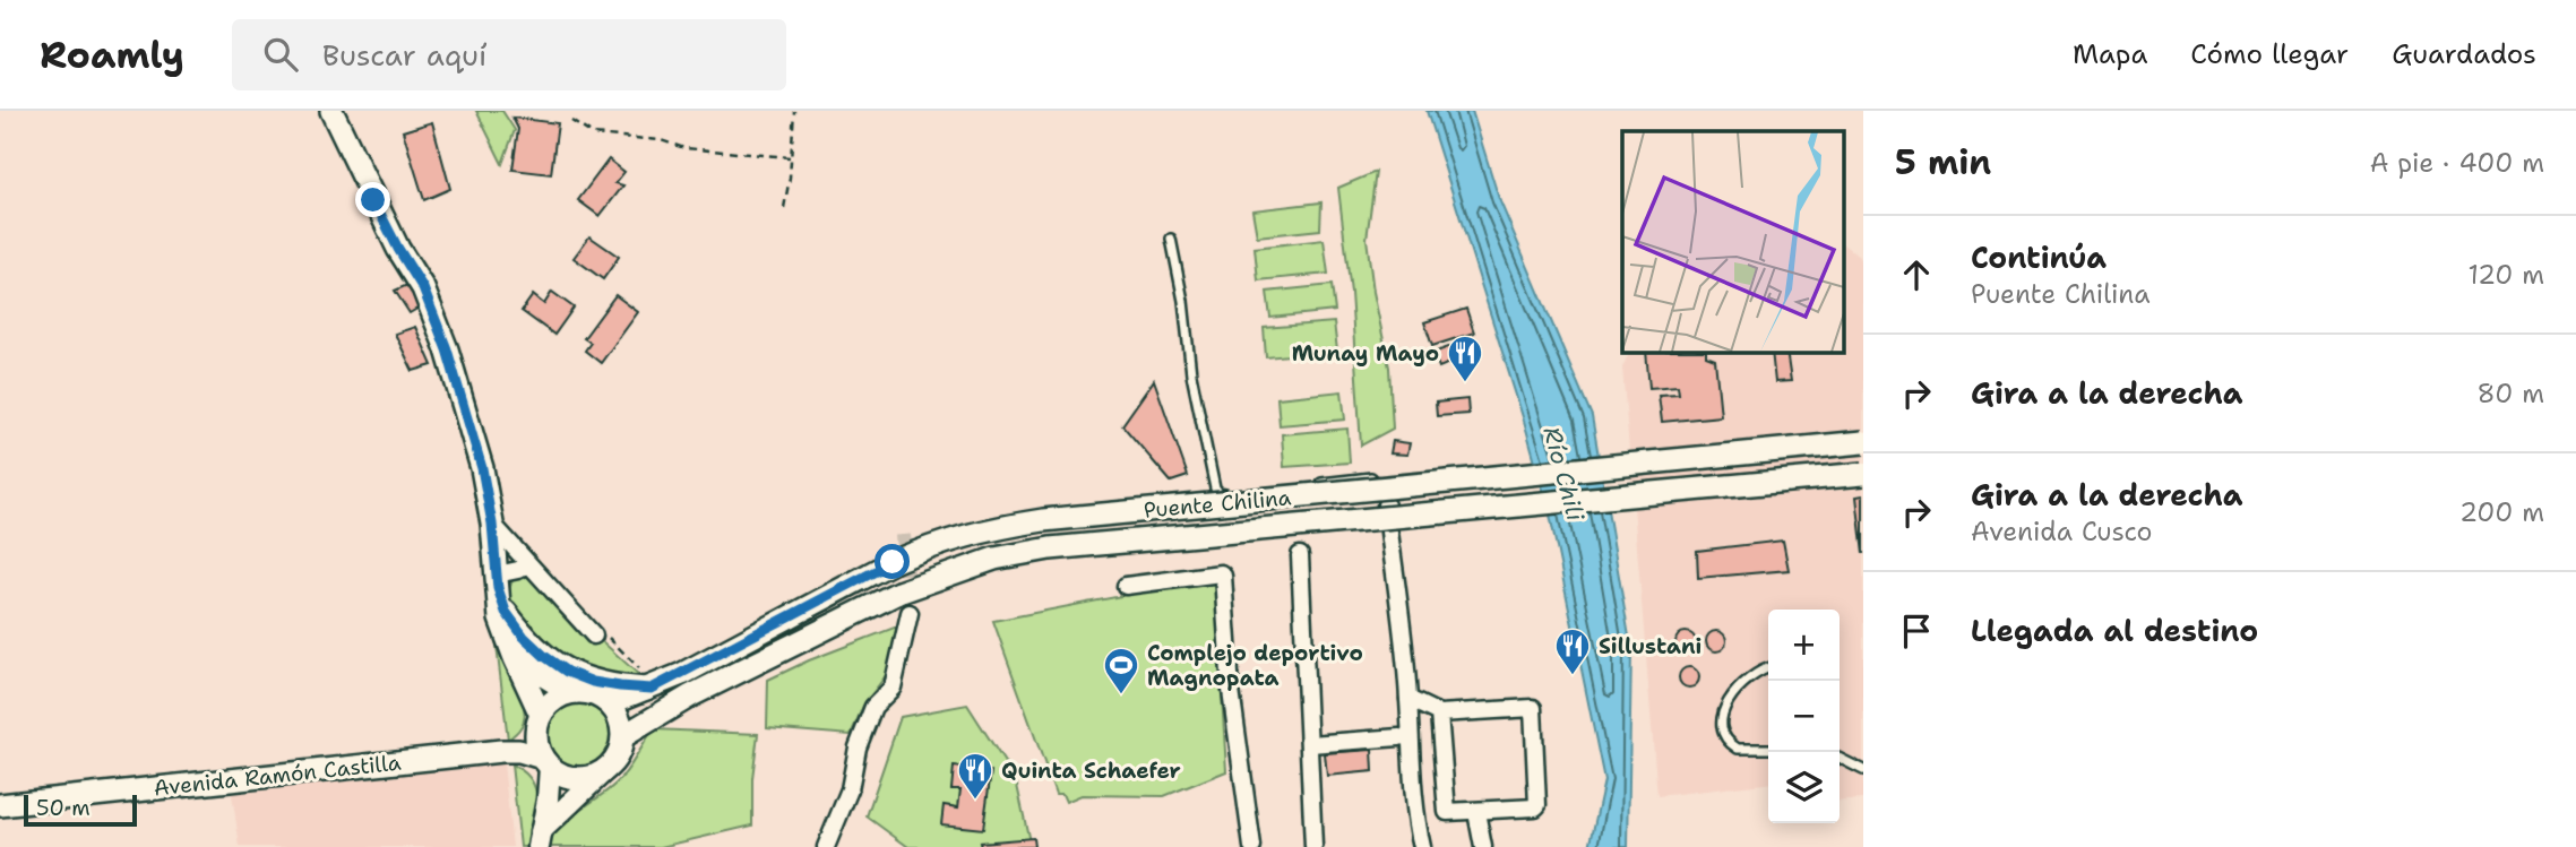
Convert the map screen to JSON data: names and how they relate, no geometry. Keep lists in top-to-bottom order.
{
  "streets": {
    "main road": ["Puente Chilina", "Avenida Ramón Castilla"]
  },
  "crossings": [
    ["Puente Chilina", "Avenida Ramón Castilla"]
  ],
  "water": ["Río Chili"],
  "places": {
    "restaurant": ["Munay Mayo", "Sillustani", "Quinta Schaefer"],
    "sports": ["Complejo deportivo Magnopata"]
  },
  "scale_bar": "50 m",
  "page": {
    "header": "Roamly",
    "search": "Buscar aquí",
    "nav": ["Mapa", "Cómo llegar", "Guardados"],
    "heading": ["5 min", "A pie · 400 m"],
    "list": [
      ["Continúa", "Puente Chilina", "120 m"],
      ["Gira a la derecha", "80 m"],
      ["Gira a la derecha", "Avenida Cusco", "200 m"],
      "Llegada al destino"
    ],
    "map_buttons": ["+", "−"],
    "scale": "50 m"
  }
}
